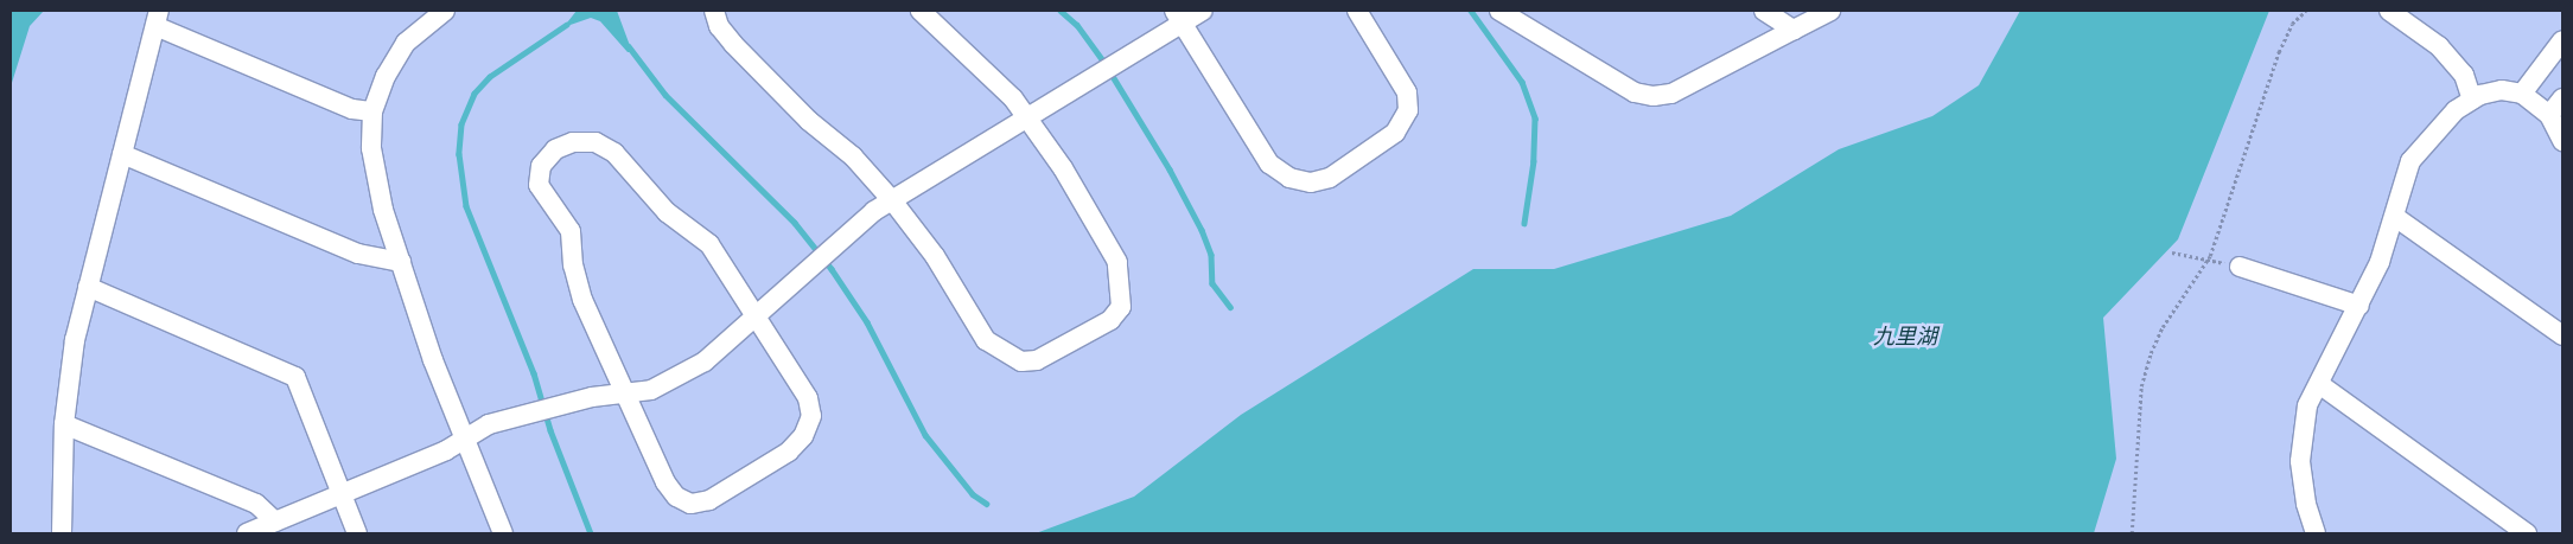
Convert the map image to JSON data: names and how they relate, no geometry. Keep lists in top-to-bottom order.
{
  "water": ["九里湖"]
}
